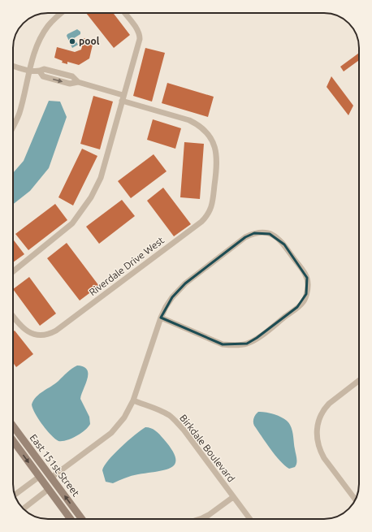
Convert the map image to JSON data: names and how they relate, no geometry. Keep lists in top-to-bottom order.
{
  "streets": {
    "street": ["Riverdale Drive West", "Birkdale Boulevard", "East 151st Street"]
  },
  "places": ["pool"]
}
